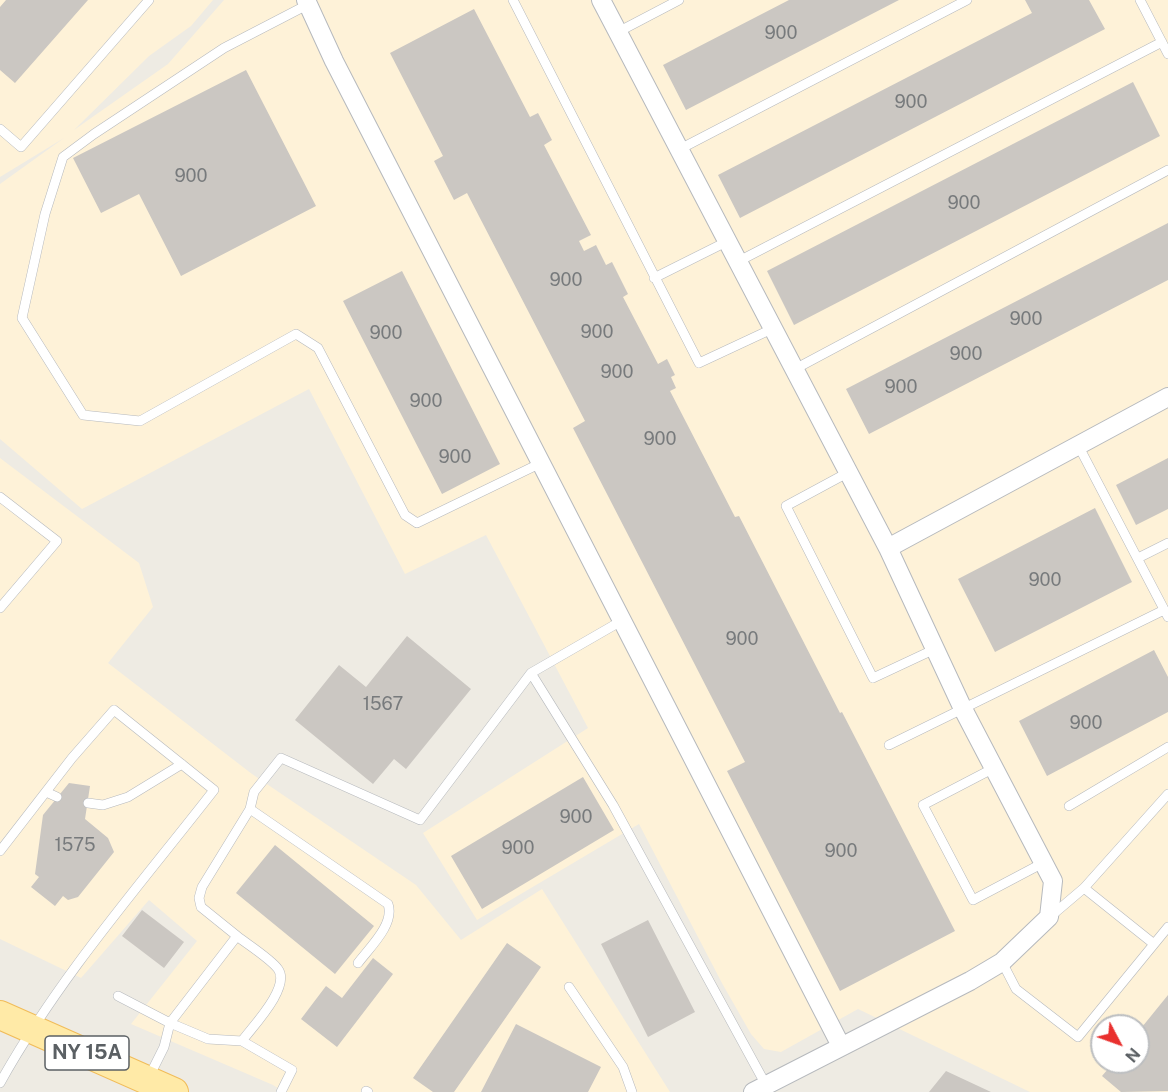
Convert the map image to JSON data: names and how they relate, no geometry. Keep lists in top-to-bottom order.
{
  "streets": {
    "main road": ["NY 15A"]
  },
  "house_numbers": [
    "900",
    "900",
    "900",
    "900",
    "900",
    "900",
    "900",
    "900",
    "900",
    "900",
    "900",
    "900",
    "900",
    "900",
    "900",
    "900",
    "1567",
    "900",
    "900",
    "1575",
    "900",
    "900"
  ],
  "north": "bottom right"
}
